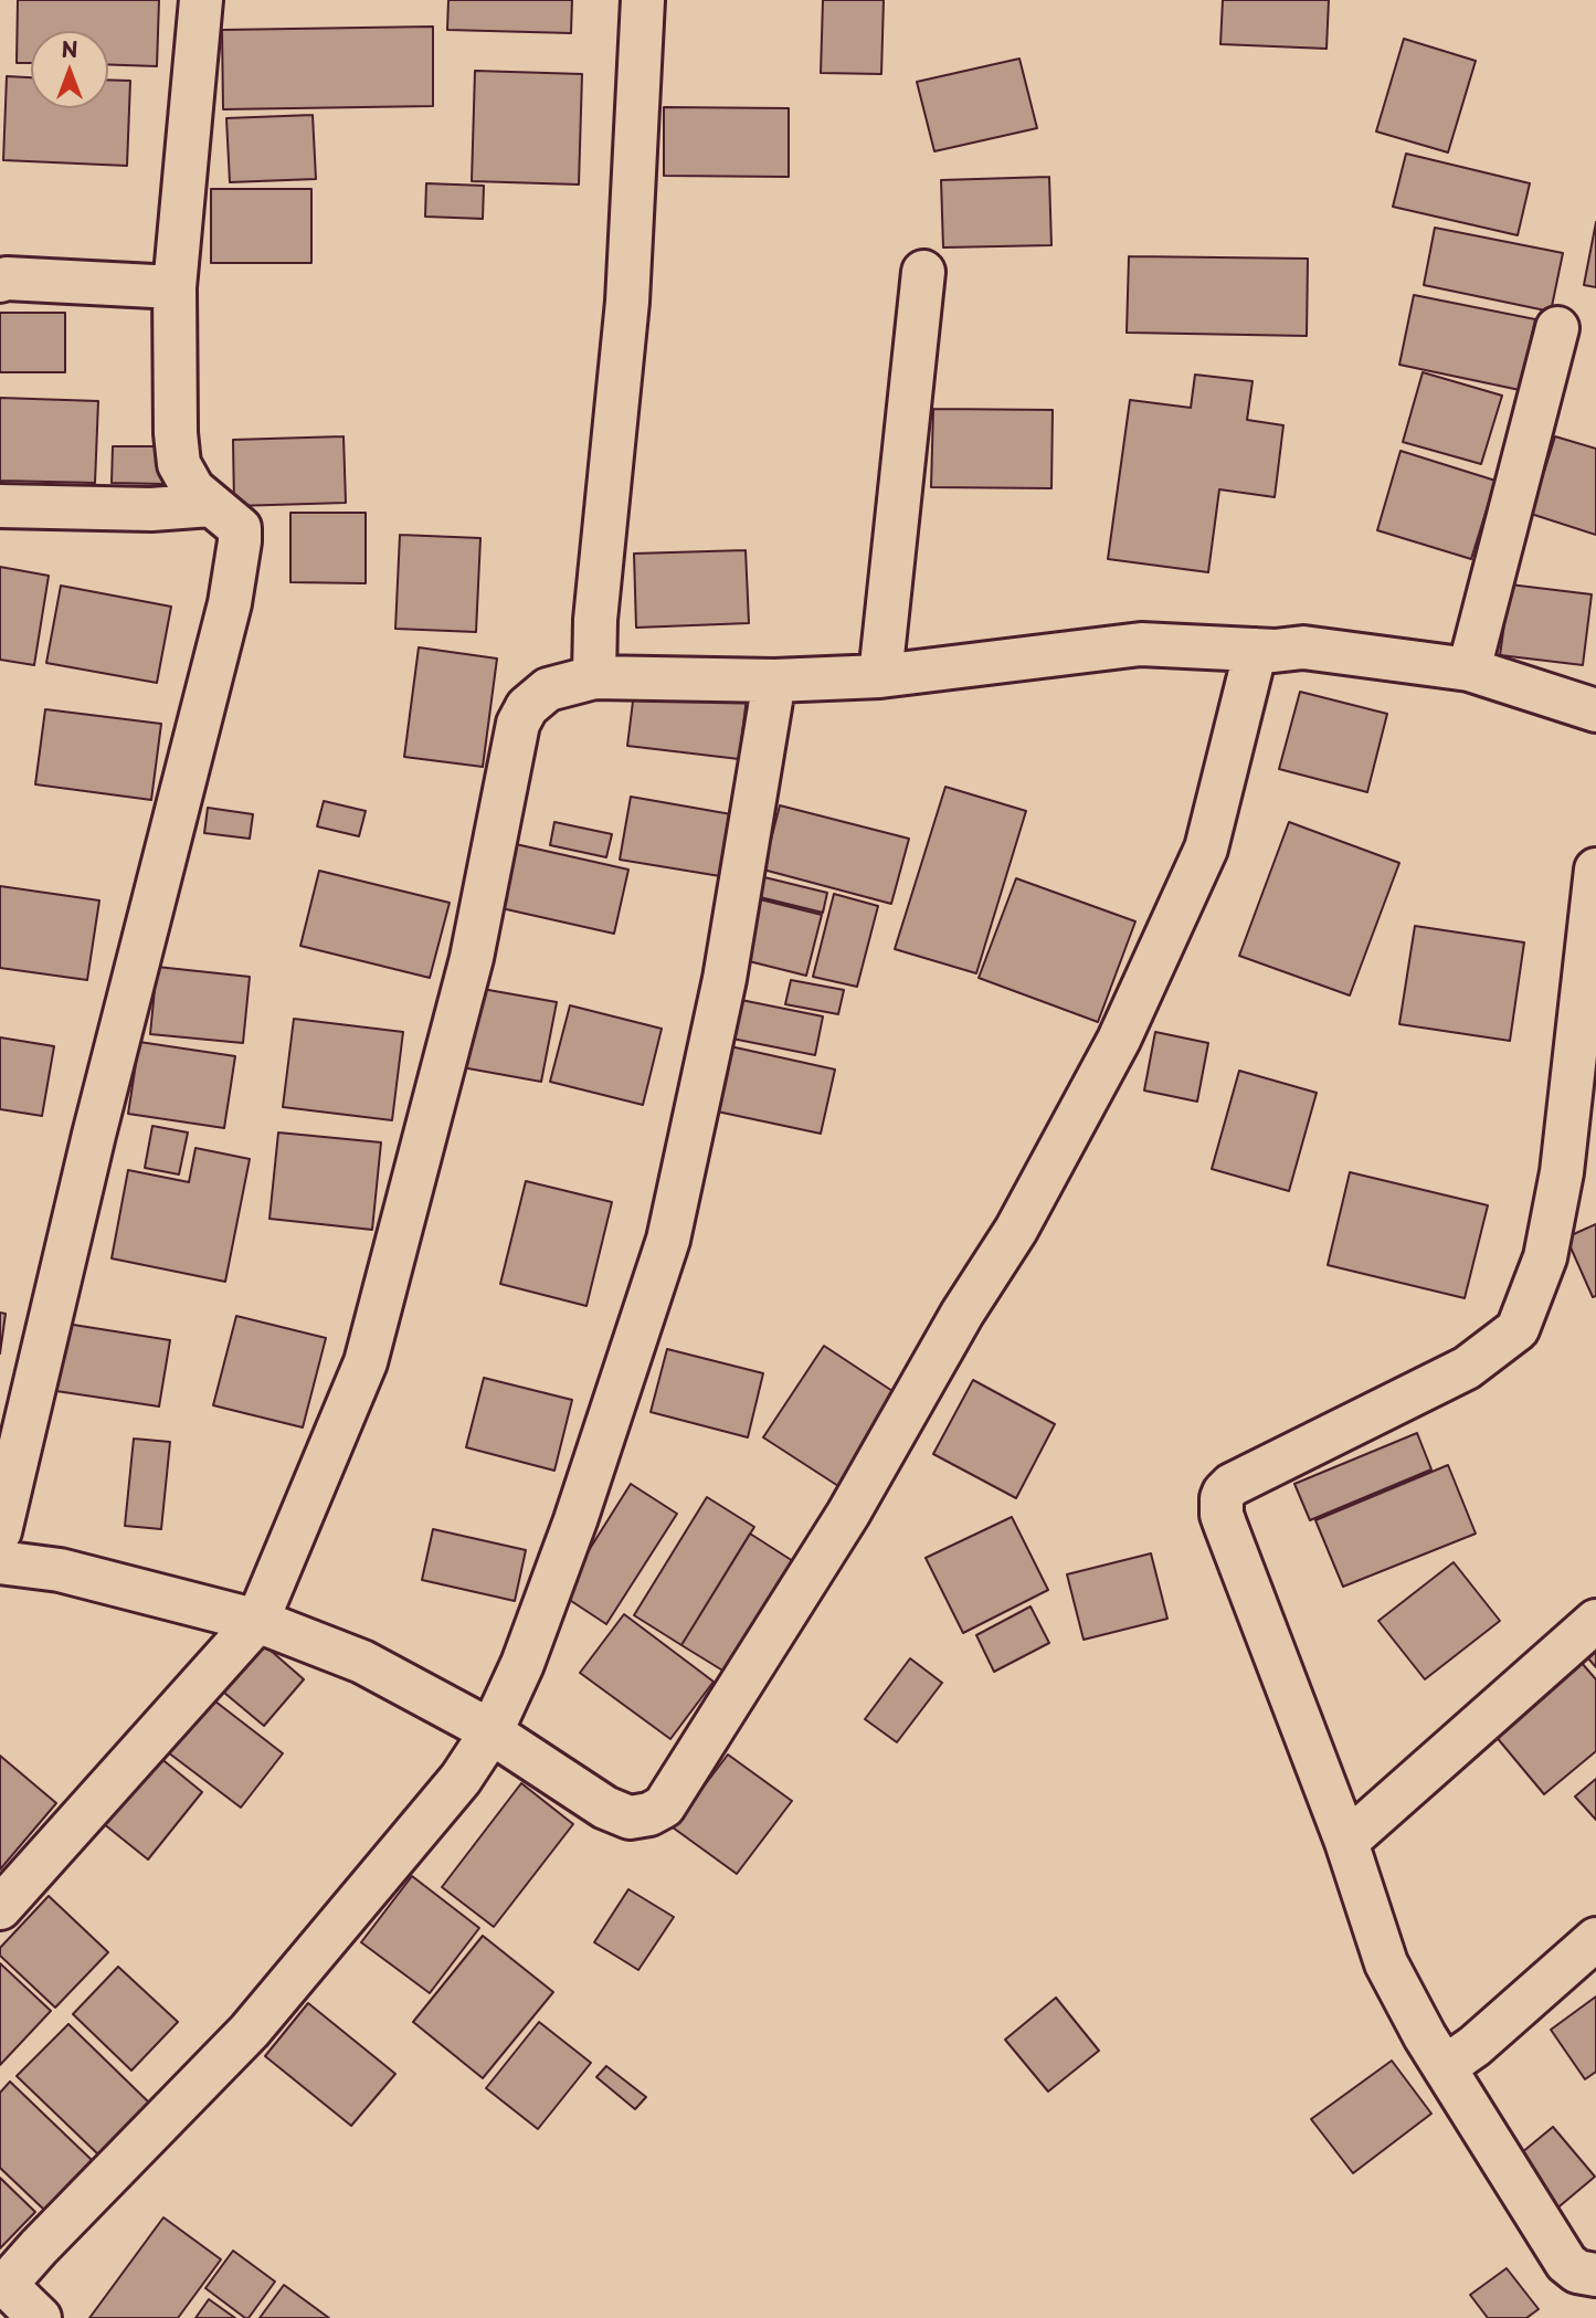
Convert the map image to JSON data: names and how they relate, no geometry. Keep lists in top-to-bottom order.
{
  "north": "top"
}
